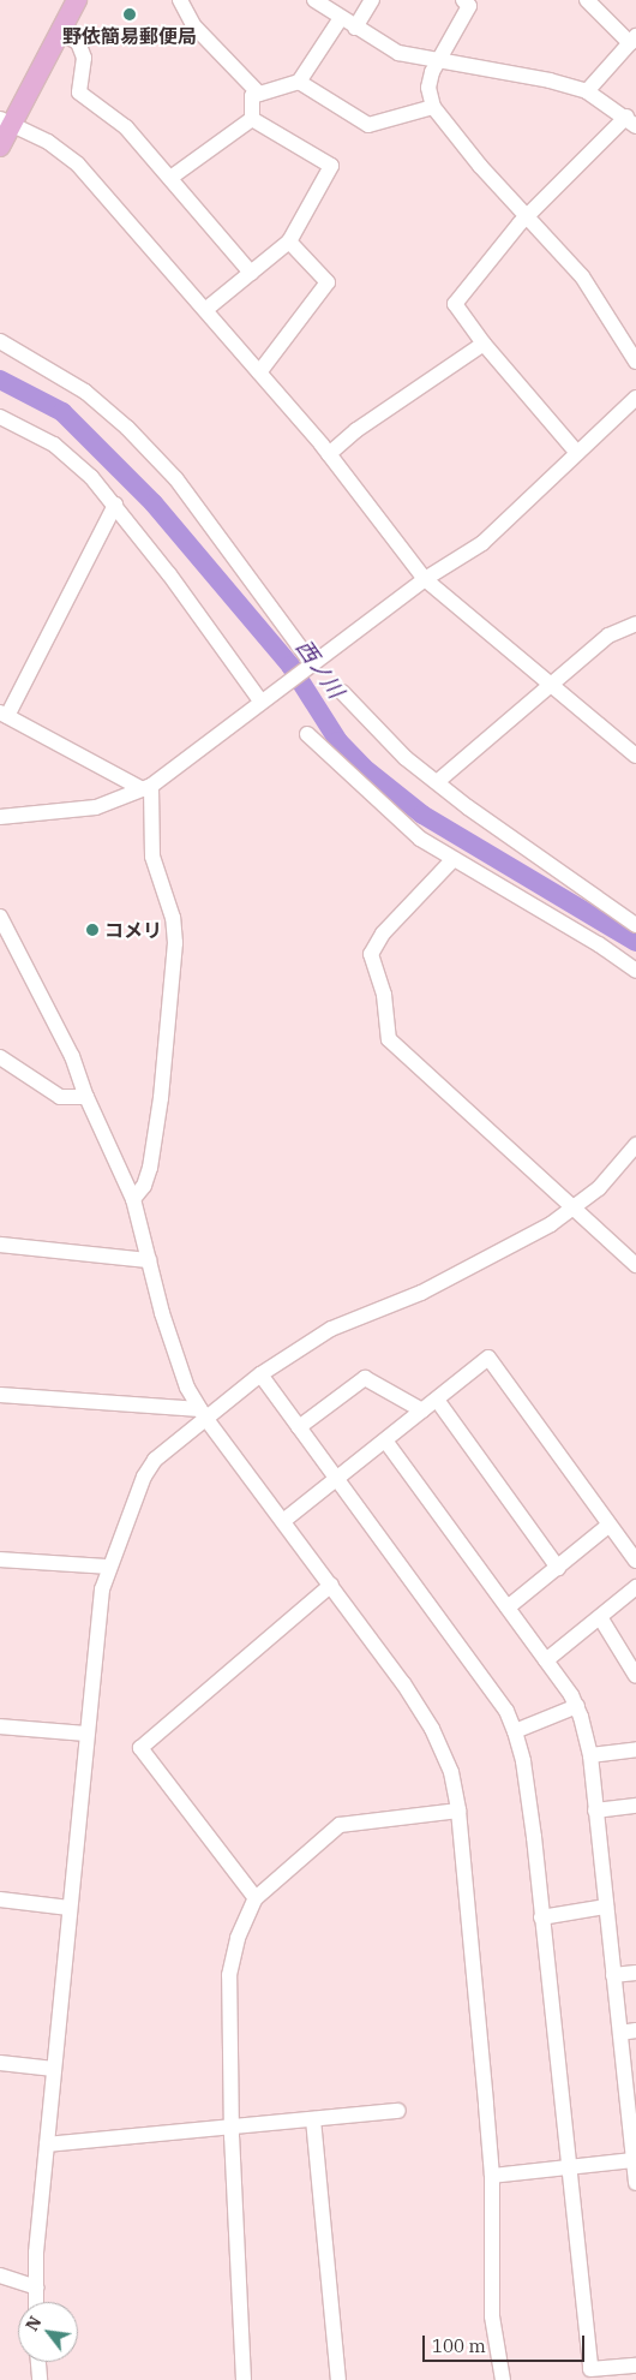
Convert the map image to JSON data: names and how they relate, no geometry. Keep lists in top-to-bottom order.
{
  "water": ["西ノ川"],
  "places": ["野依簡易郵便局", "コメリ"],
  "scale_bar": "100 m",
  "north": "top left"
}
